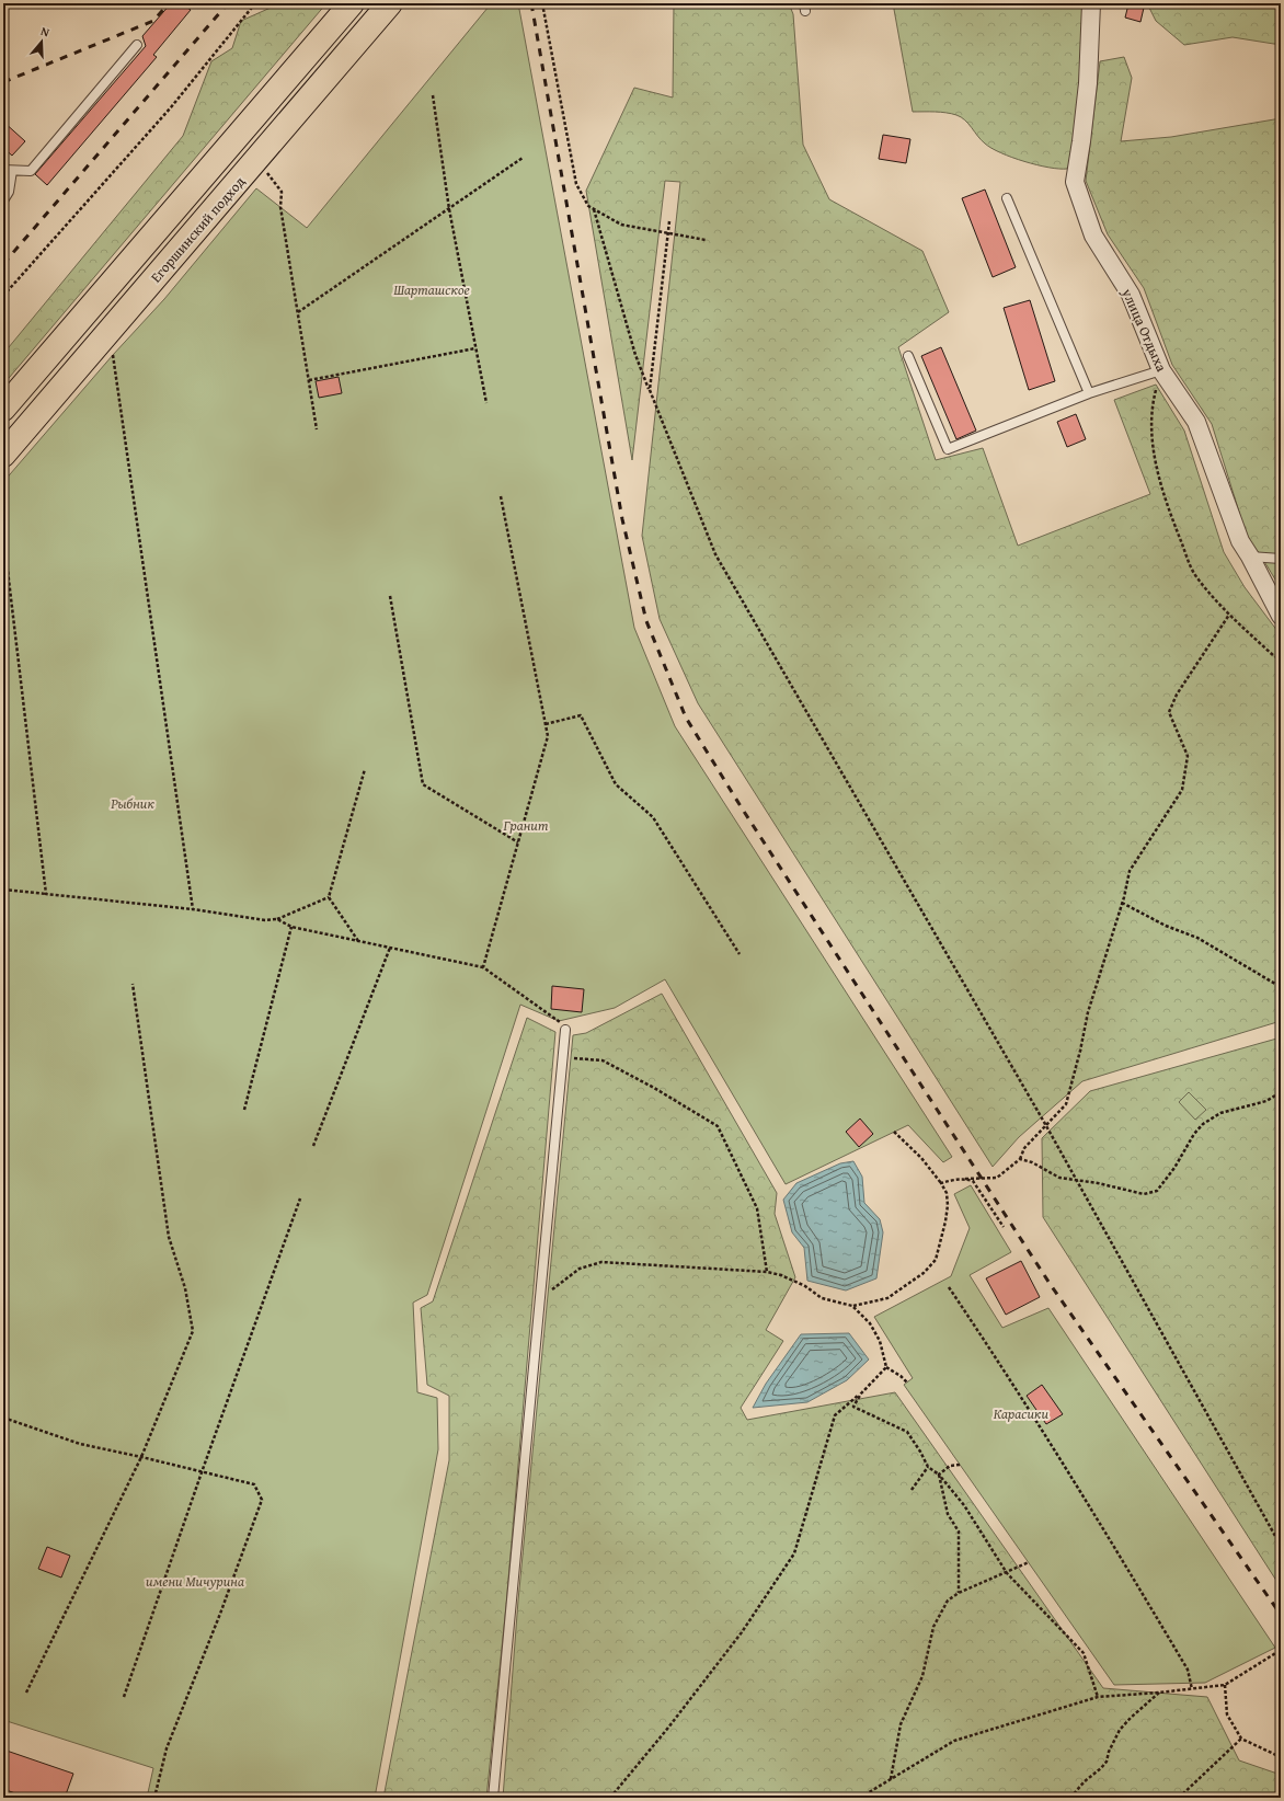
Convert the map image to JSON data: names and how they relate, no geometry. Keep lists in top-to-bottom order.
{
  "streets": {
    "main road": ["Егоршинский подход"],
    "street": ["улица Отдыха"]
  },
  "parks": [
    "Шарташское",
    "Рыбник",
    "Гранит",
    "Карасики",
    "имени Мичурина"
  ],
  "north": "top"
}
